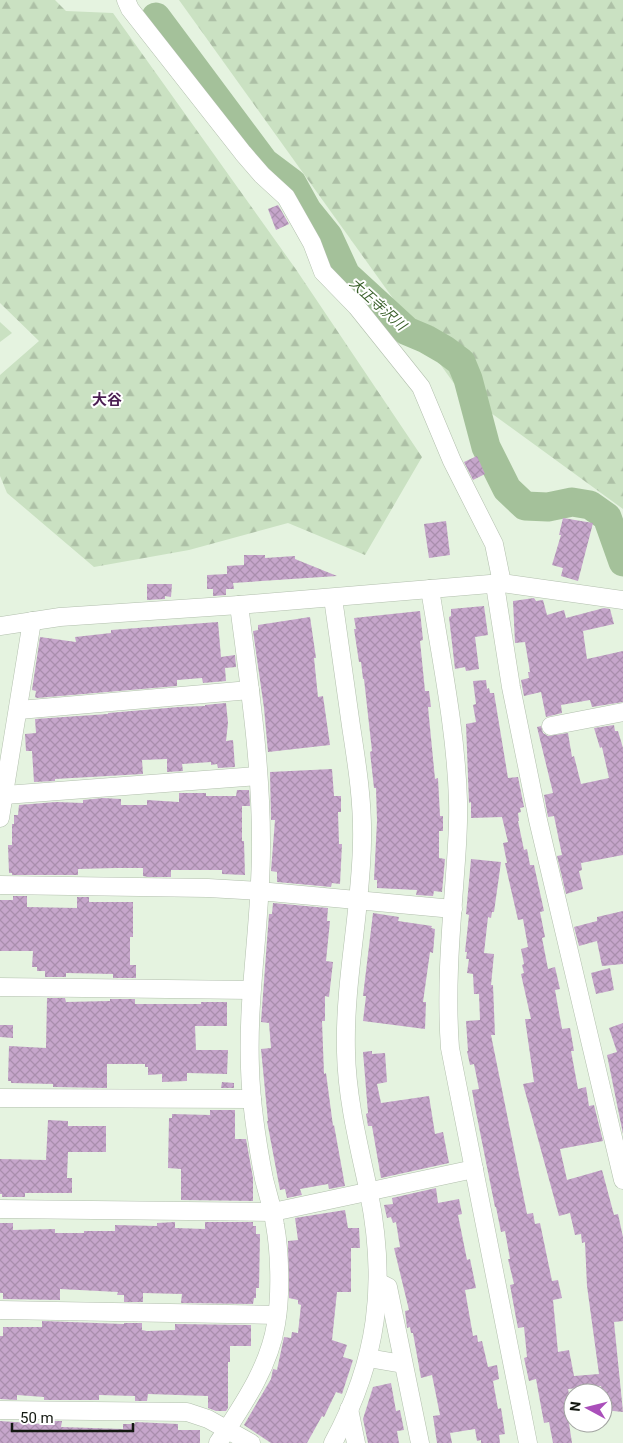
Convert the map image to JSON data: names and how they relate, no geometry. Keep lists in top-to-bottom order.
{
  "districts": ["大谷"],
  "water": ["大正寺沢川"],
  "scale_bar": "50 m",
  "north": "left"
}
